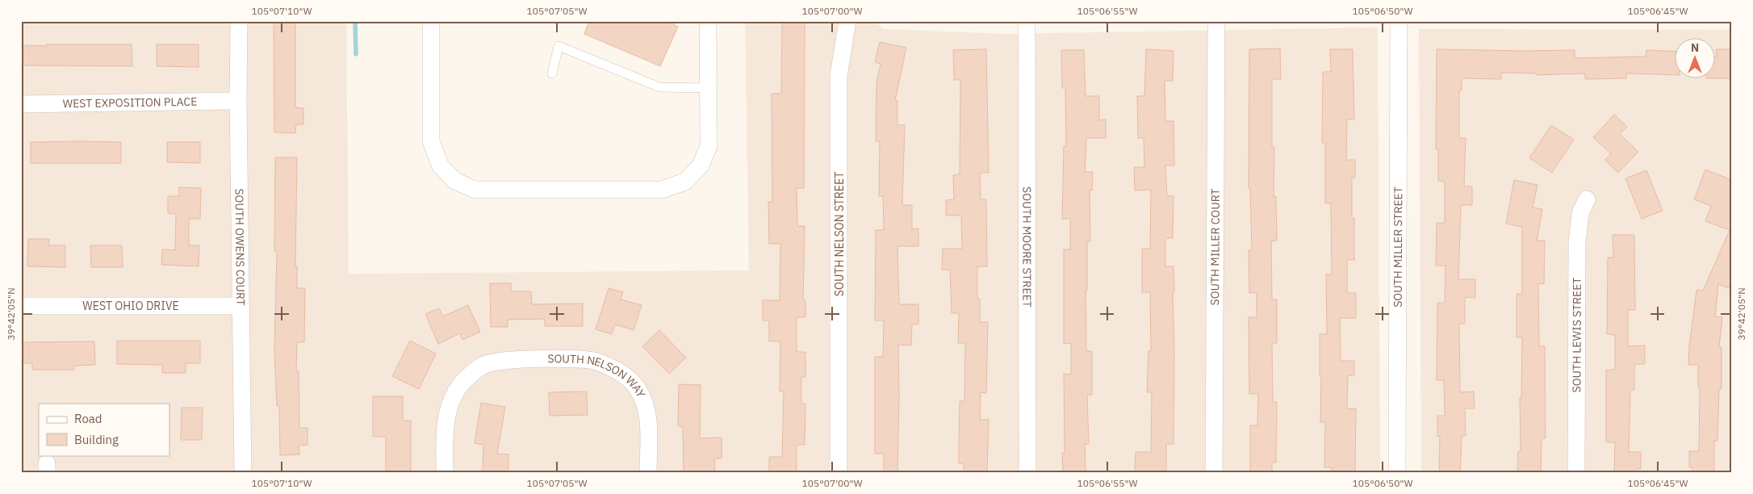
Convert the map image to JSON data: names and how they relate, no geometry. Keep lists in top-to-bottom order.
{
  "streets": {
    "street": [
      "WEST EXPOSITION PLACE",
      "SOUTH NELSON STREET",
      "SOUTH OWENS COURT",
      "SOUTH MOORE STREET",
      "SOUTH MILLER COURT",
      "SOUTH MILLER STREET",
      "WEST OHIO DRIVE",
      "SOUTH LEWIS STREET",
      "SOUTH NELSON WAY"
    ]
  },
  "crossings": [
    ["WEST EXPOSITION PLACE", "SOUTH OWENS COURT"],
    ["SOUTH OWENS COURT", "WEST OHIO DRIVE"]
  ],
  "legend": ["Road", "Building"],
  "north": "top",
  "coordinates": [
    "105°07'10\"W",
    "105°07'05\"W",
    "105°07'00\"W",
    "105°06'55\"W",
    "105°06'50\"W",
    "105°06'45\"W",
    "39°42'05\"N"
  ]
}
